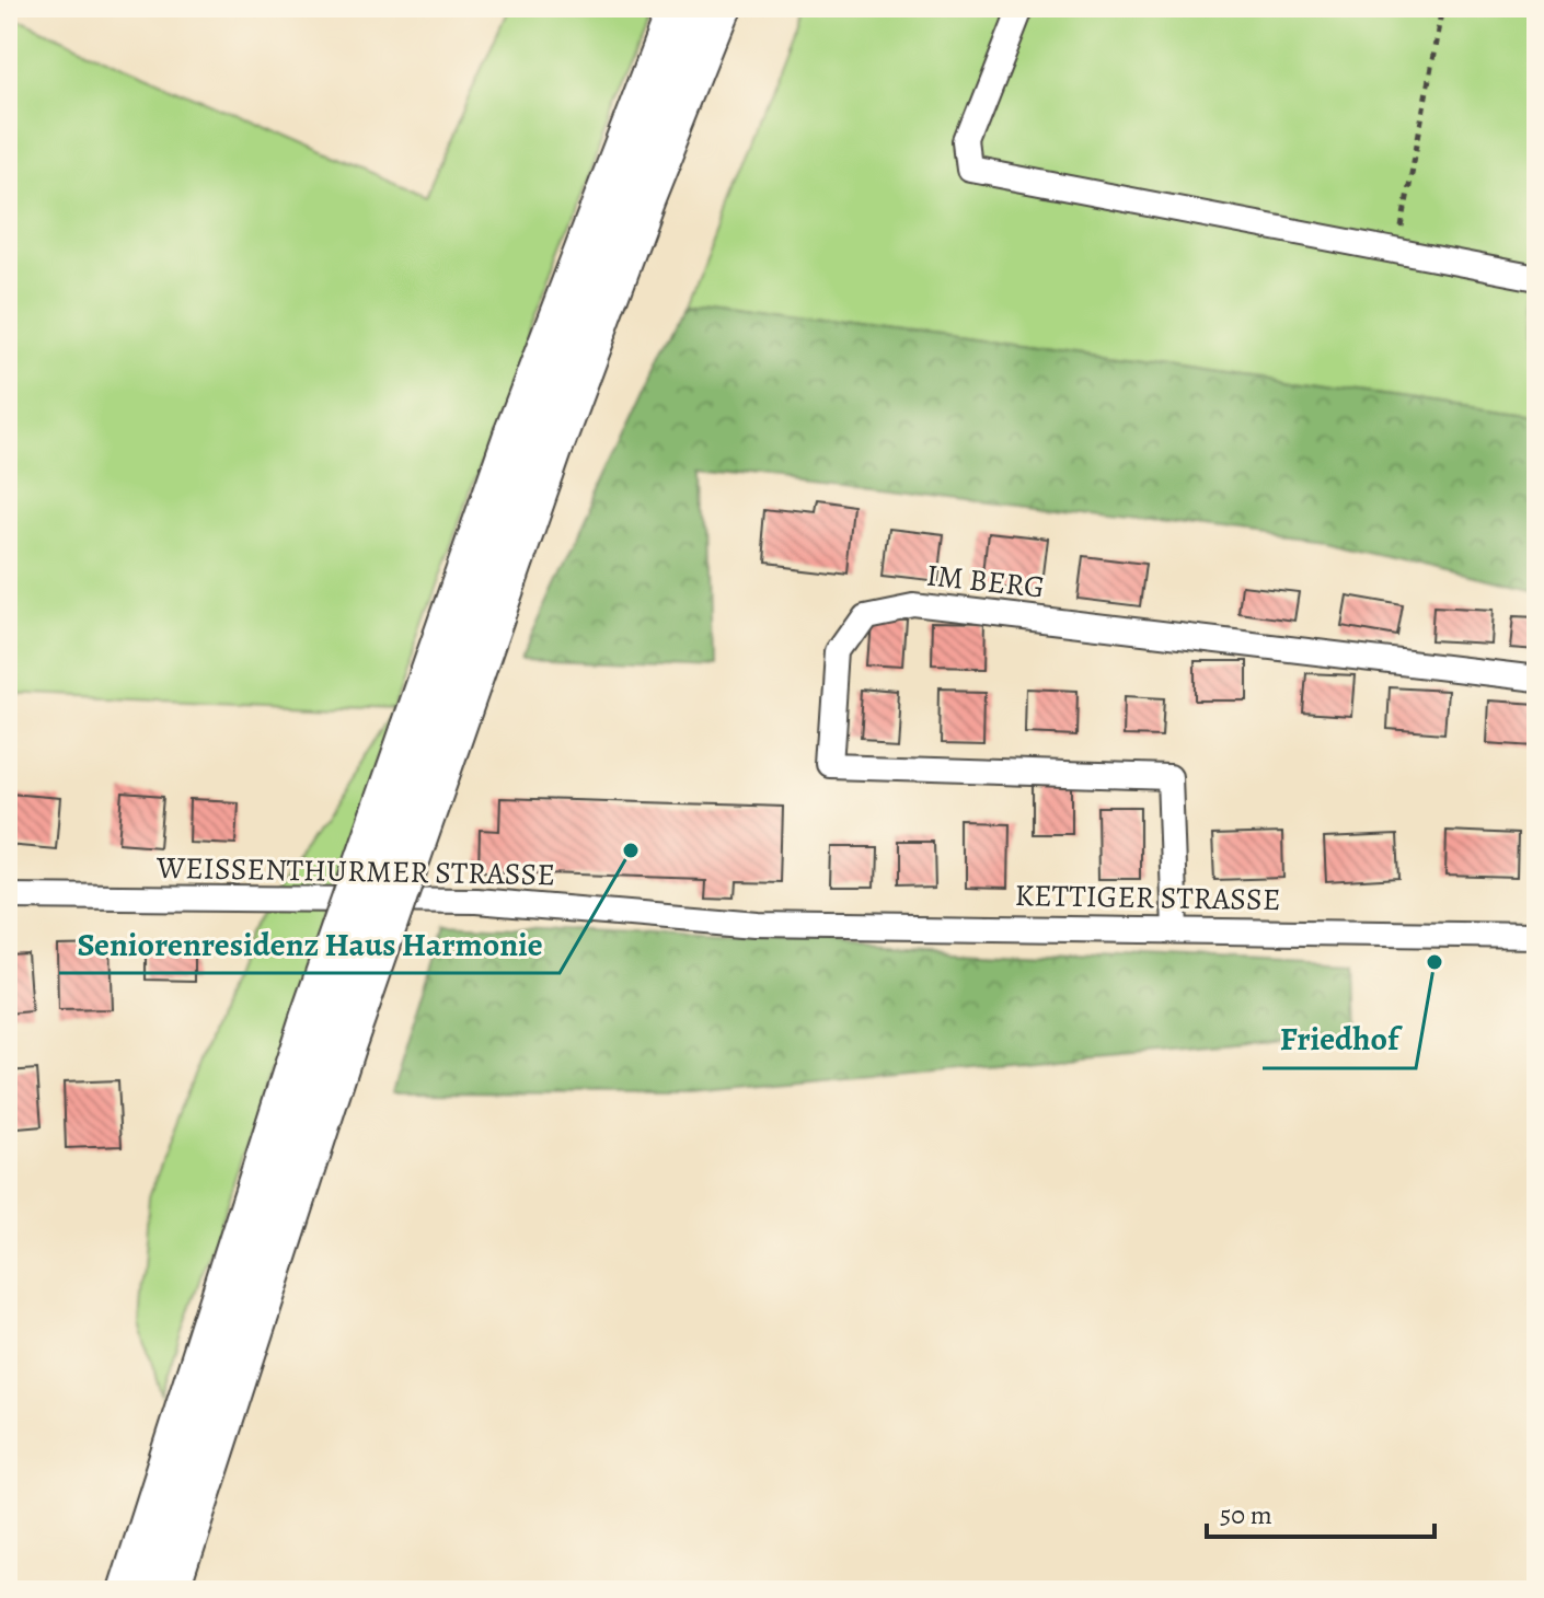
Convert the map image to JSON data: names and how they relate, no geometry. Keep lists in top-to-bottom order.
{
  "streets": {
    "street": ["IM BERG", "WEISSENTHURMER STRASSE", "KETTIGER STRASSE"]
  },
  "crossings": [
    ["IM BERG", "KETTIGER STRASSE"],
    ["WEISSENTHURMER STRASSE", "KETTIGER STRASSE"]
  ],
  "places": ["Seniorenresidenz Haus Harmonie", "Friedhof"],
  "scale_bar": "50 m"
}
